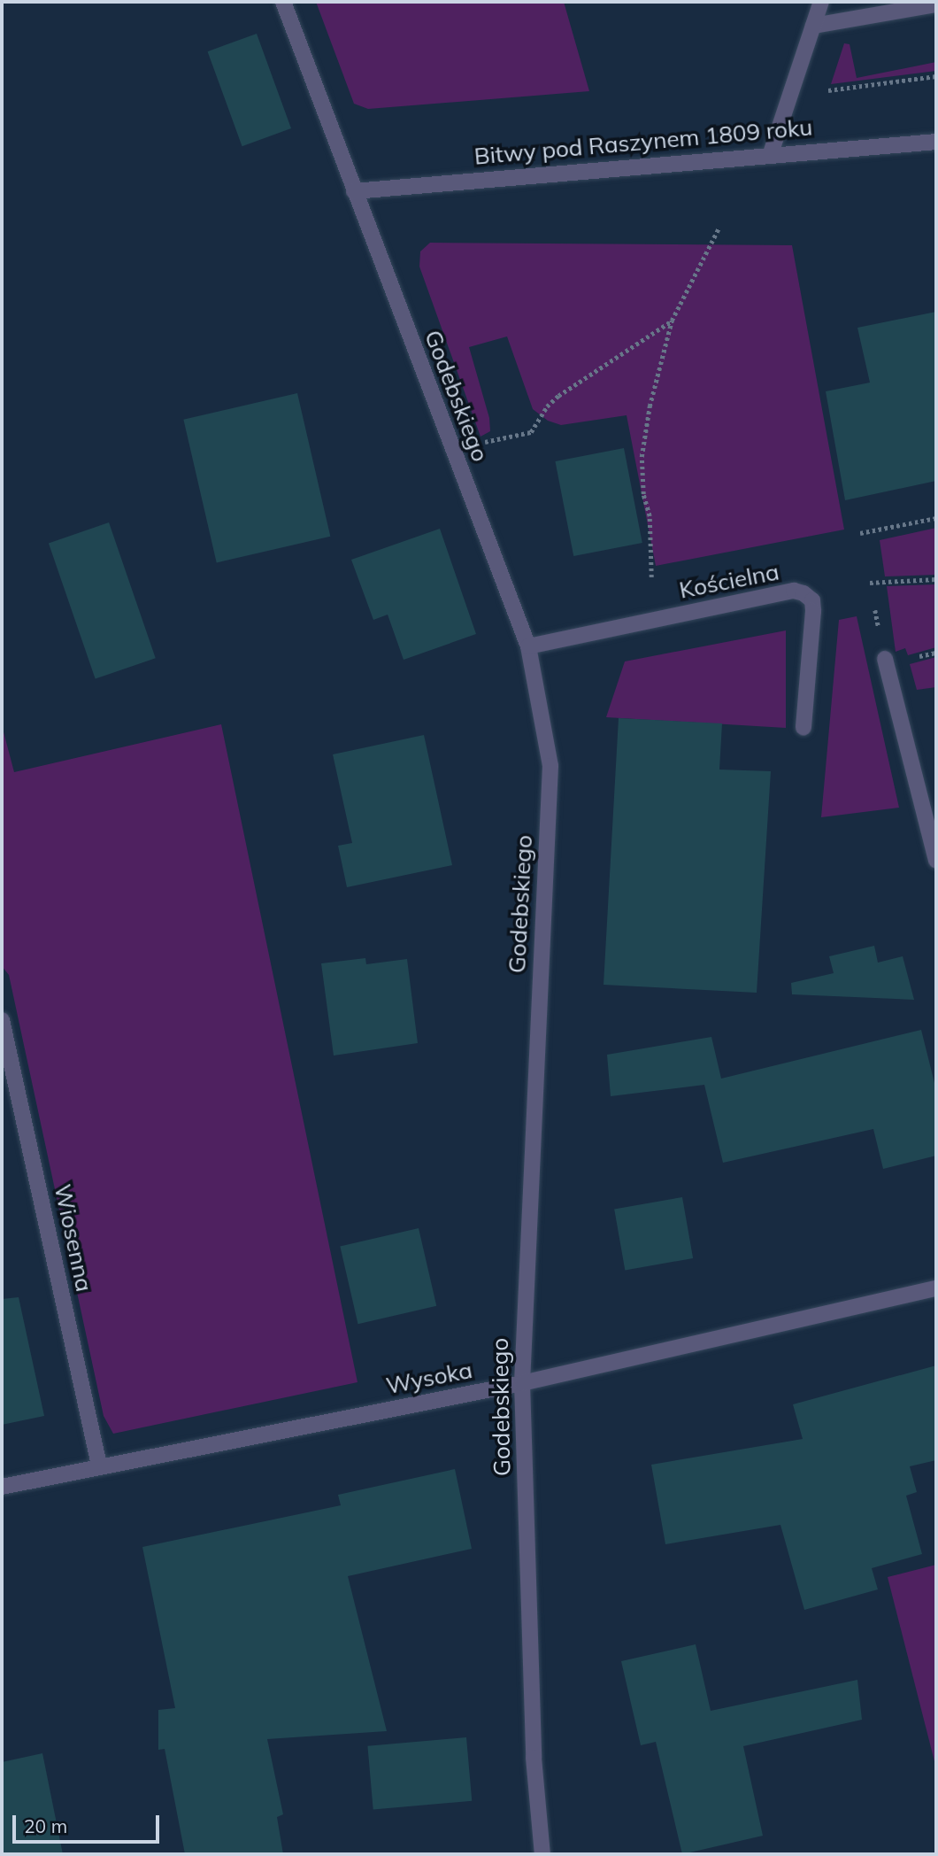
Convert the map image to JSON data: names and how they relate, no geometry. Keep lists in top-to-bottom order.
{
  "streets": {
    "street": [
      "Bitwy pod Raszynem 1809 roku",
      "Godebskiego",
      "Kościelna",
      "Wiosenna",
      "Wysoka"
    ]
  },
  "crossings": [
    ["Bitwy pod Raszynem 1809 roku", "Godebskiego"],
    ["Godebskiego", "Kościelna"],
    ["Godebskiego", "Wysoka"],
    ["Wiosenna", "Wysoka"]
  ],
  "scale_bar": "20 m"
}
